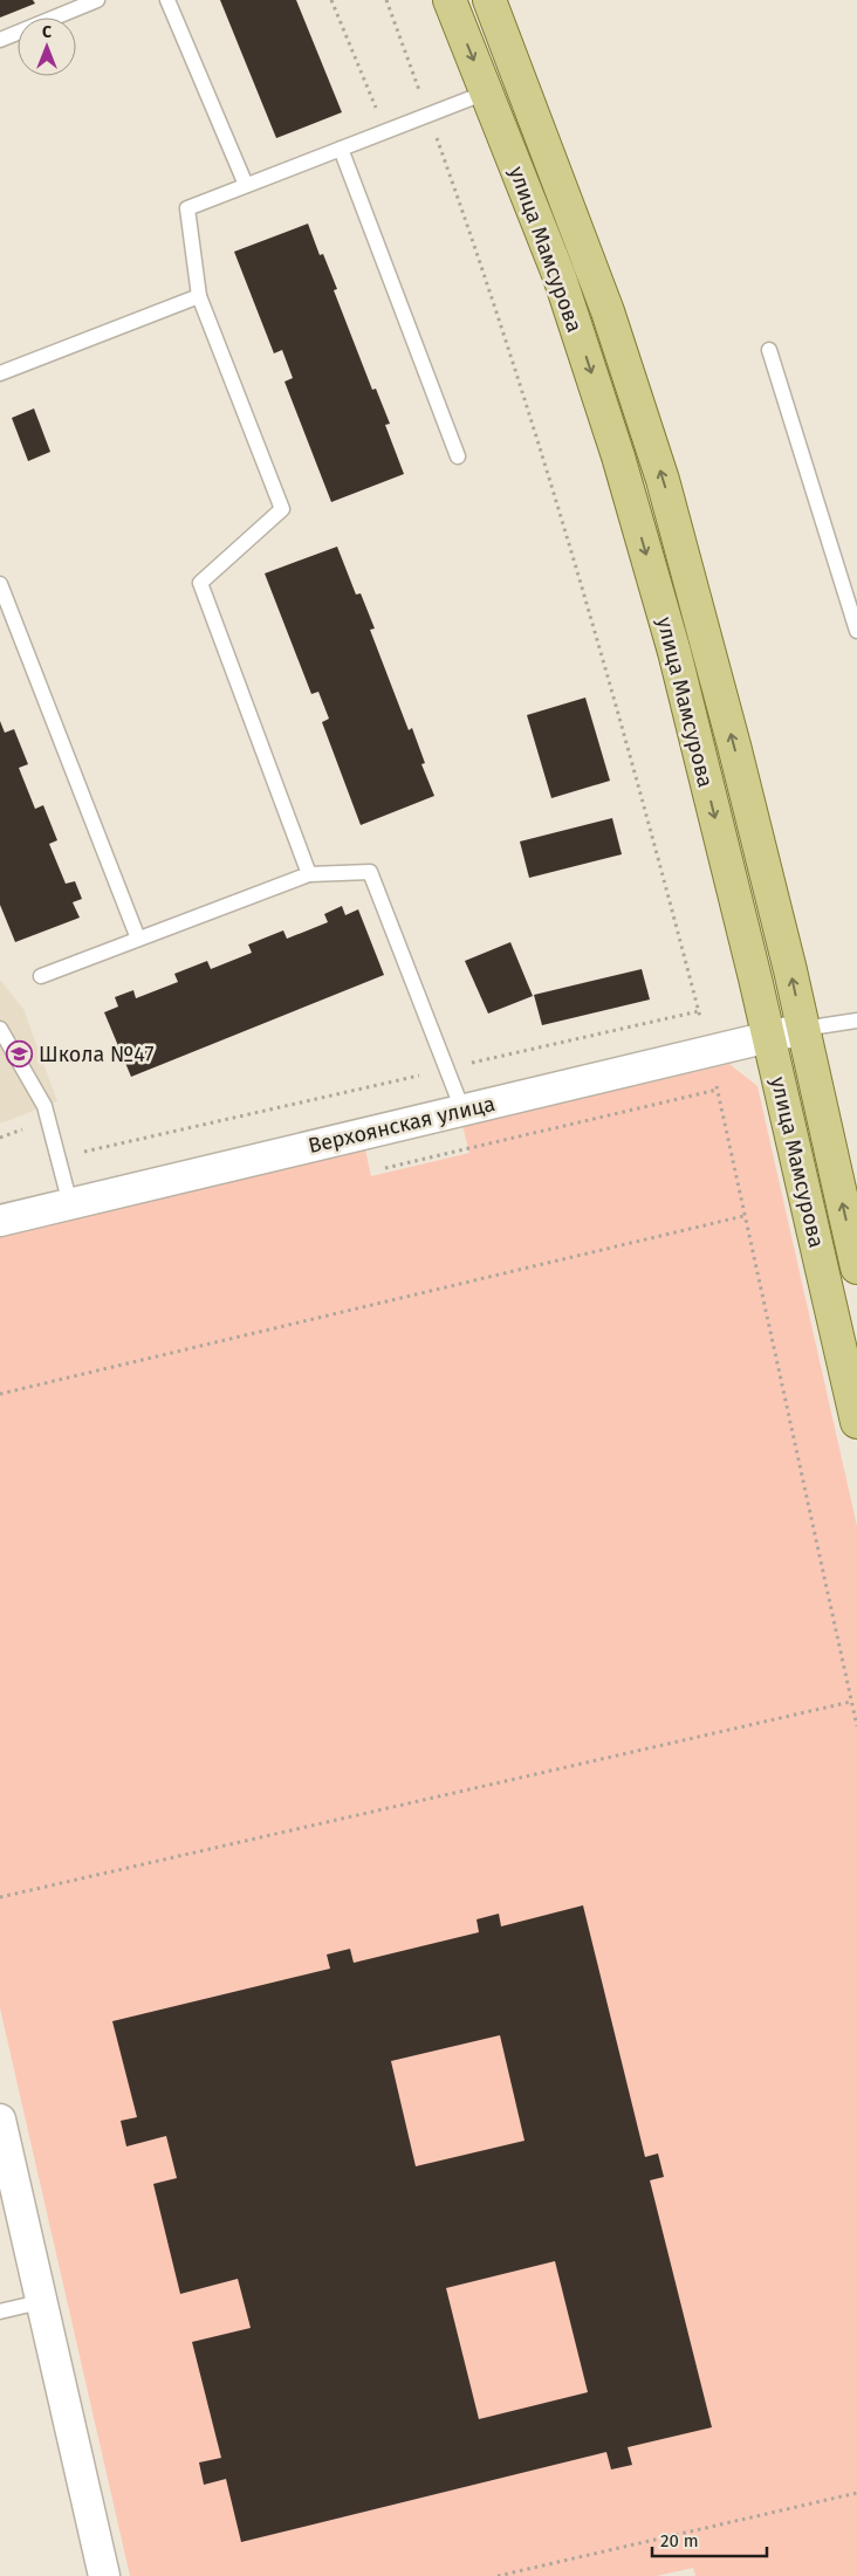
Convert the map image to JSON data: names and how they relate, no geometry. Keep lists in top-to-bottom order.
{
  "streets": {
    "main road": ["улица Мамсурова"],
    "street": ["Верхоянская улица"]
  },
  "crossings": [
    ["улица Мамсурова", "Верхоянская улица"]
  ],
  "places": {
    "school or university": ["Школа №47"]
  },
  "scale_bar": "20 m",
  "north": "top"
}
